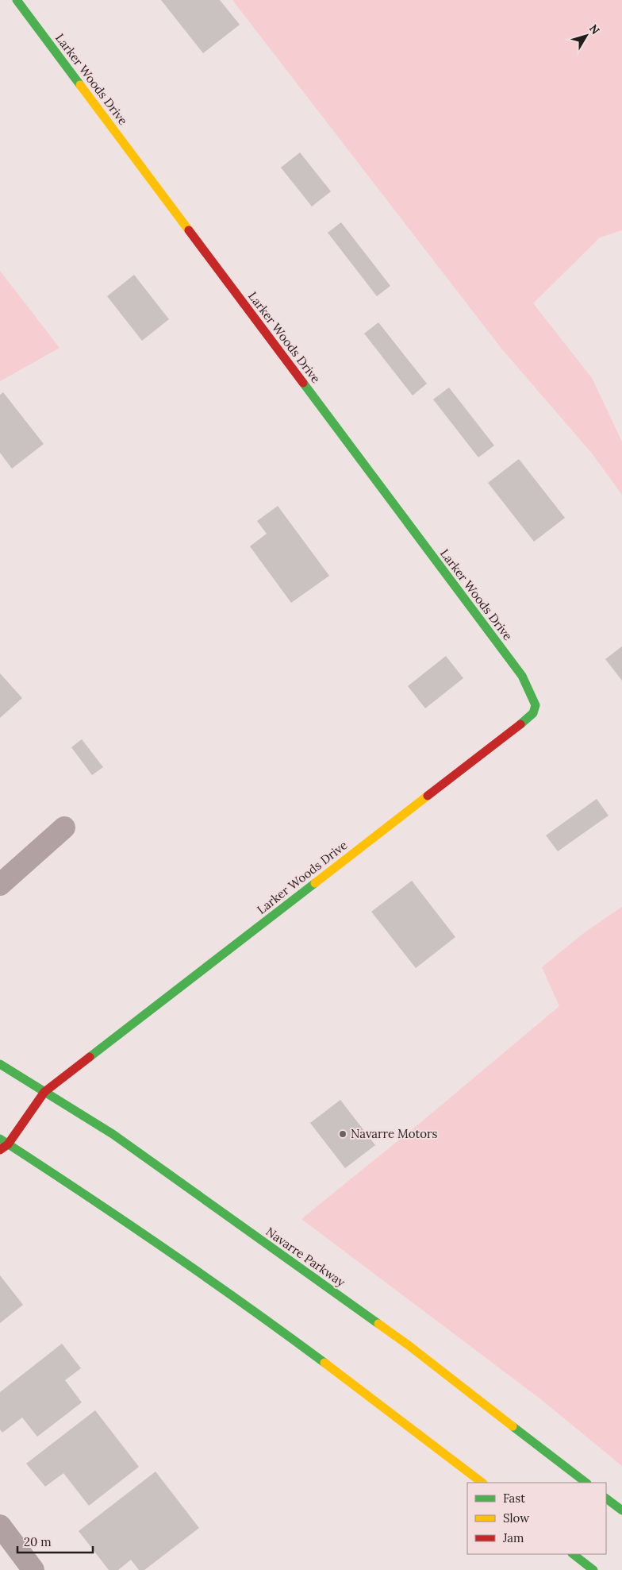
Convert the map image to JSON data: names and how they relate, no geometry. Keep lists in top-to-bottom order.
{
  "streets": {
    "main road": ["Larker Woods Drive", "Navarre Parkway"]
  },
  "crossings": [
    ["Larker Woods Drive", "Navarre Parkway"]
  ],
  "places": ["Navarre Motors"],
  "legend": ["Fast", "Slow", "Jam"],
  "scale_bar": "20 m",
  "north": "top right"
}
